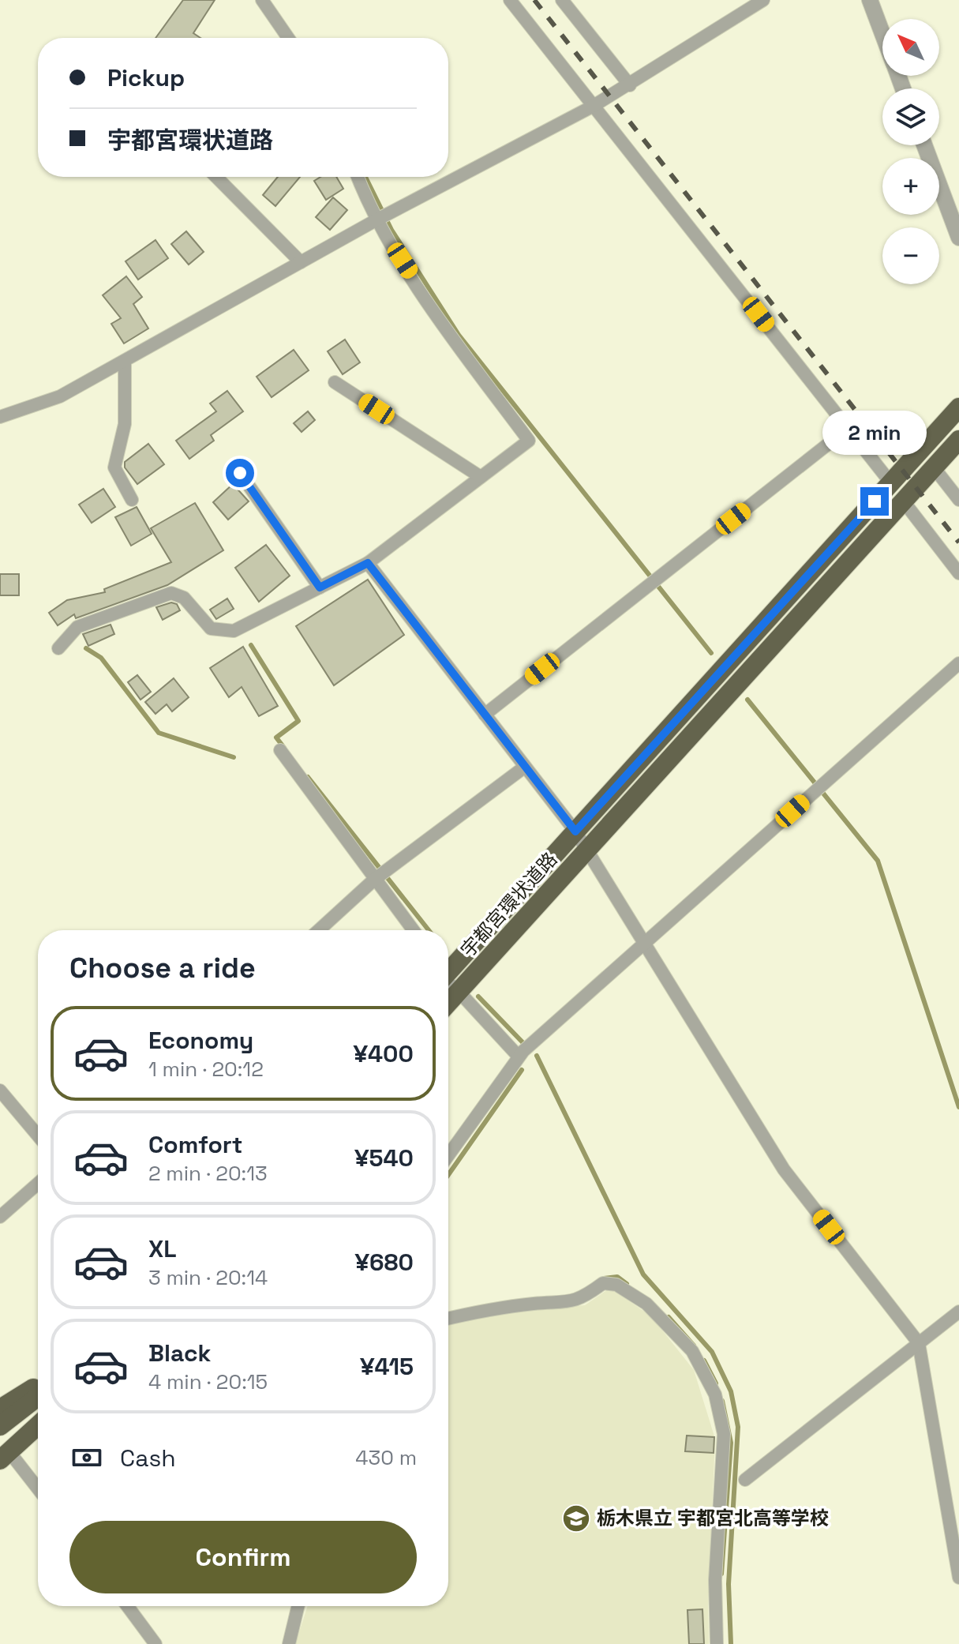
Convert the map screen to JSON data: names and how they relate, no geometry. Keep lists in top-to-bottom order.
{
  "streets": {
    "highway": ["宇都宮環状道路"]
  },
  "places": {
    "school or university": ["栃木県立 宇都宮北高等学校"]
  },
  "north": "top left",
  "page": {
    "map_buttons": ["+", "−"],
    "banner": ["Pickup", "宇都宮環状道路"],
    "bubble": "2 min",
    "heading": "Choose a ride",
    "list": [
      {
        "name": "Economy",
        "note": "1 min · 20:12",
        "value": "¥400"
      },
      {
        "name": "Comfort",
        "note": "2 min · 20:13",
        "value": "¥540"
      },
      {
        "name": "XL",
        "note": "3 min · 20:14",
        "value": "¥680"
      },
      {
        "name": "Black",
        "note": "4 min · 20:15",
        "value": "¥415"
      }
    ],
    "pay": ["Cash", "430 m"],
    "buttons": "Confirm"
  }
}
